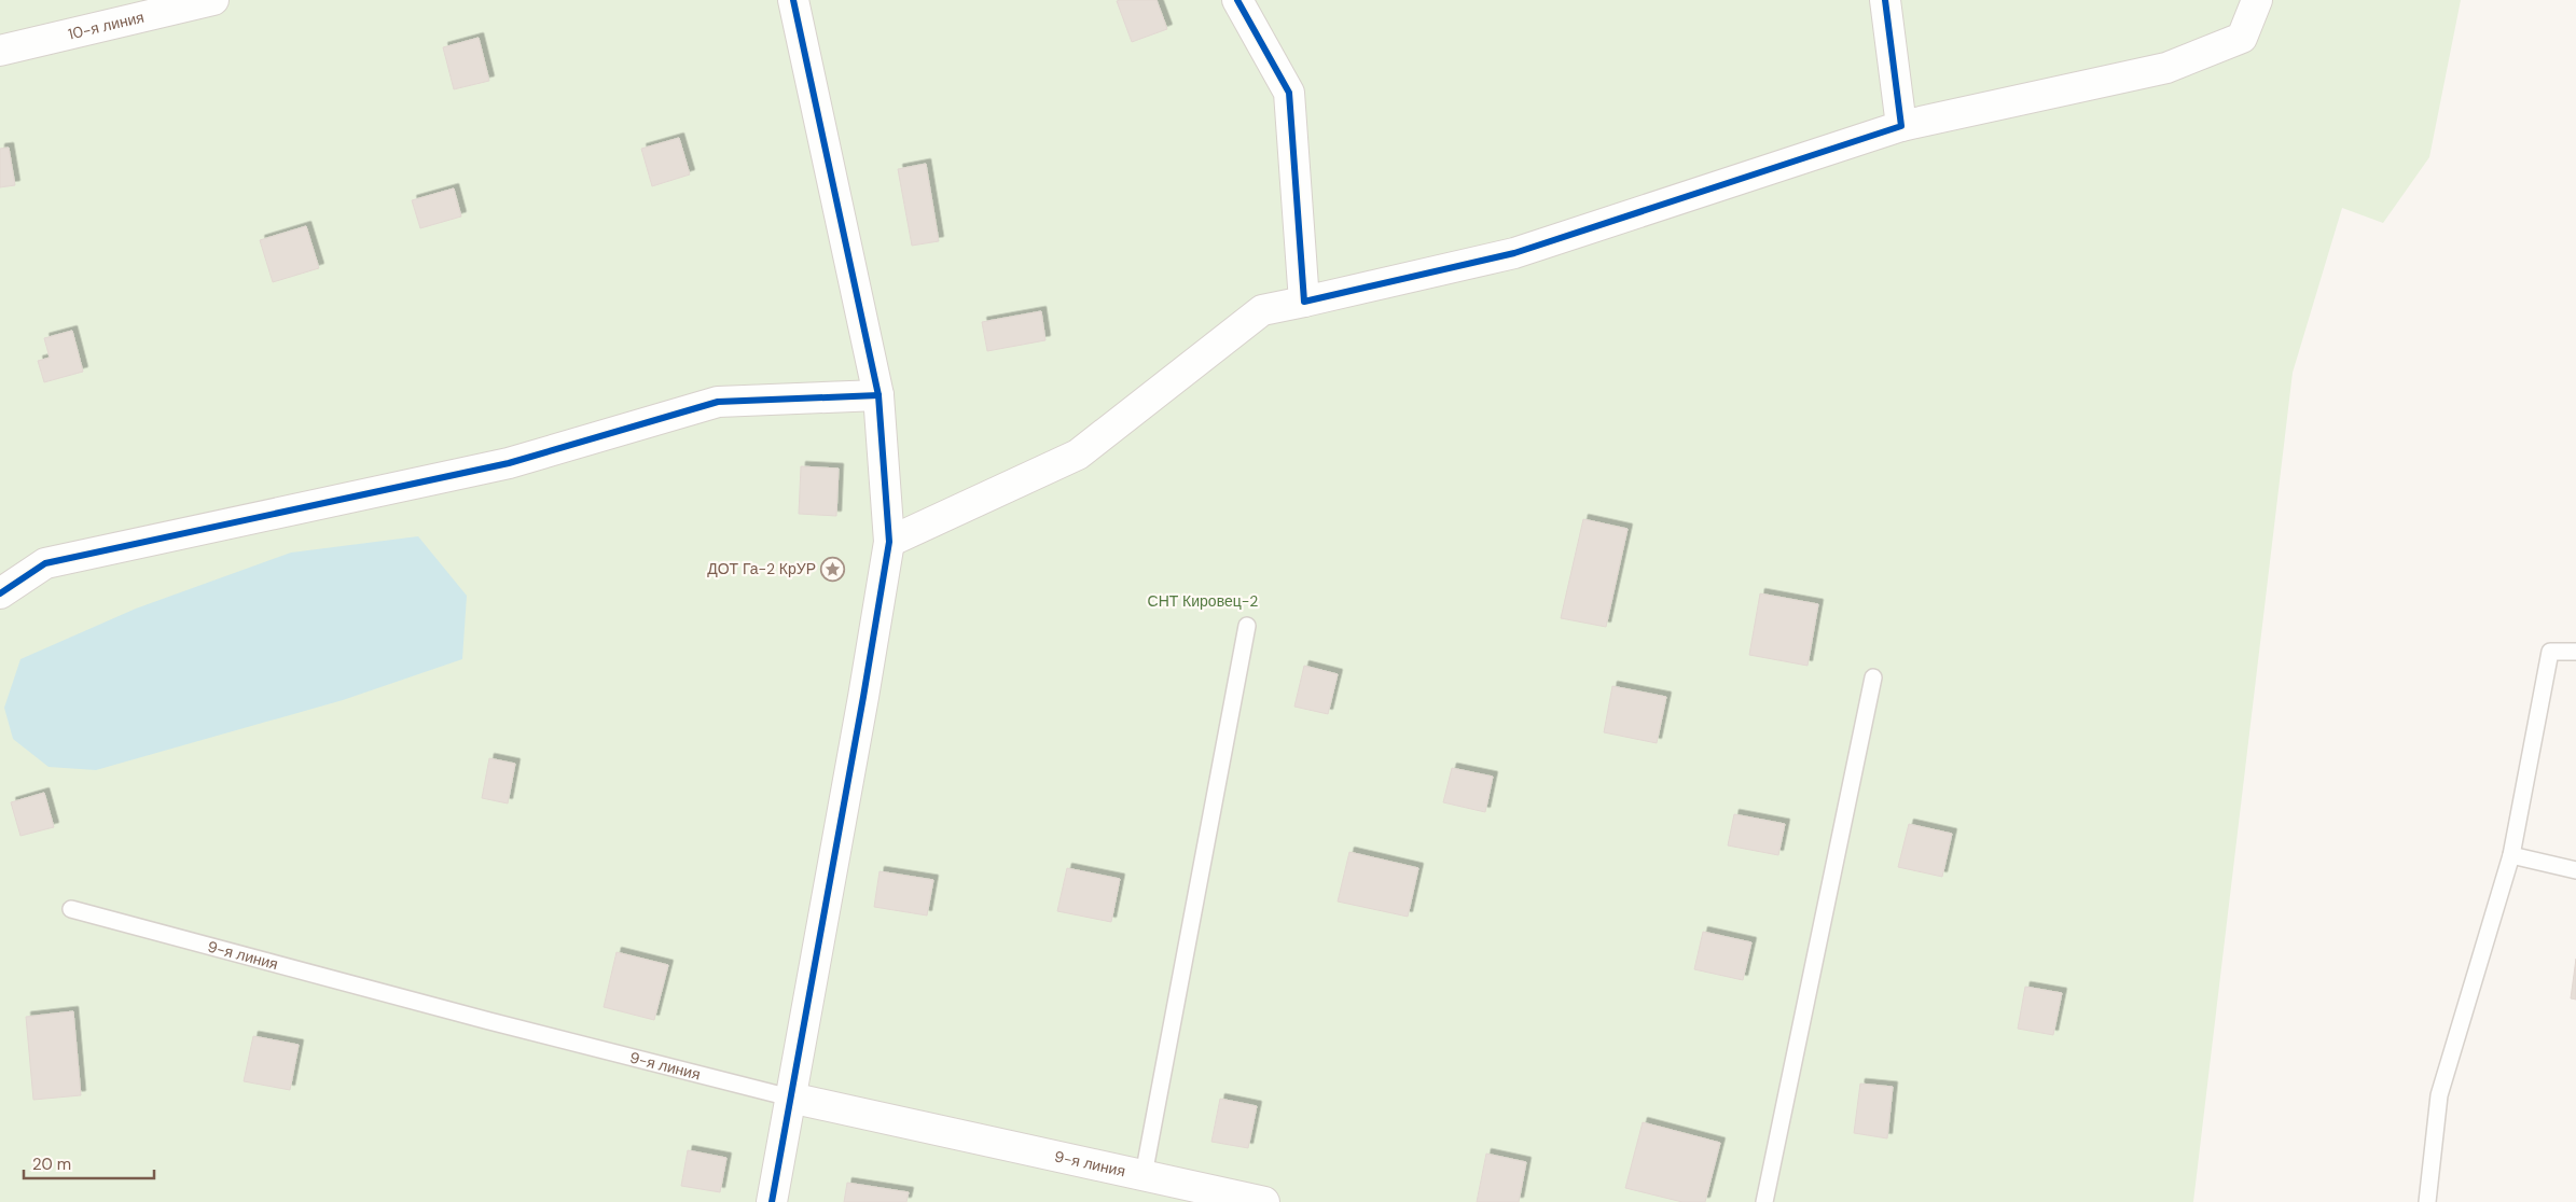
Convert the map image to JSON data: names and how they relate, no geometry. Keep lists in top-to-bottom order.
{
  "streets": {
    "street": ["10-я линия", "9-я линия"]
  },
  "parks": ["СНТ Кировец-2"],
  "places": {
    "place": ["ДОТ Га-2 КрУР"]
  },
  "scale_bar": "20 m"
}
